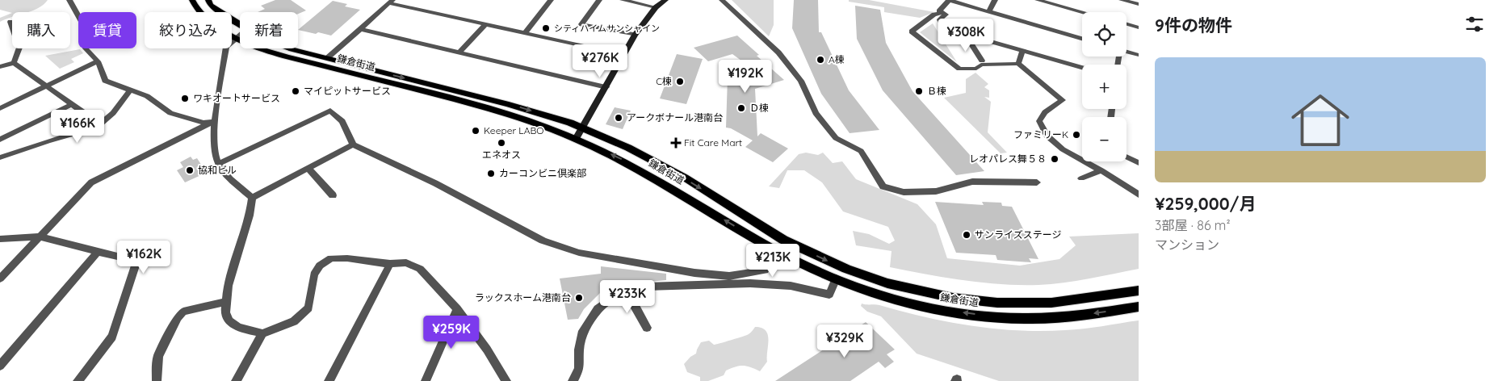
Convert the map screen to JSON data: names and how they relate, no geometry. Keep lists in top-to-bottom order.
{
  "streets": {
    "main road": ["鎌倉街道"]
  },
  "places": {
    "other": [
      "シティハイムサンシャイン",
      "A棟",
      "C棟",
      "マイピットサービス",
      "Ｂ棟",
      "ワキオートサービス",
      "Ｄ棟",
      "アークボナール港南台",
      "Keeper LABO",
      "ファミリーK",
      "エネオス",
      "レオパレス舞５８",
      "協和ビル",
      "カーコンビニ倶楽部",
      "サンライズステージ",
      "ラックスホーム港南台"
    ],
    "health": ["Fit Care Mart"]
  },
  "page": {
    "heading": "9件の物件",
    "map_buttons": ["+", "−"],
    "chip": [
      "購入",
      "賃貸",
      "絞り込み",
      "新着"
    ],
    "price": [
      "¥308K",
      "¥276K",
      "¥192K",
      "¥166K",
      "¥162K",
      "¥213K",
      "¥233K",
      "¥259K",
      "¥329K"
    ],
    "list": [
      {
        "name": "¥259,000/月",
        "note": "3部屋 · 86 m² · マンション"
      }
    ]
  }
}
